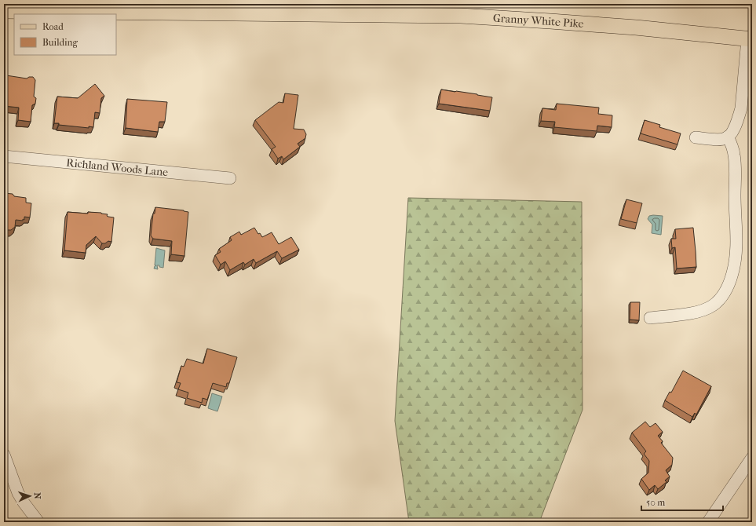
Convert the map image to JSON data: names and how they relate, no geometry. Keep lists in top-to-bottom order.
{
  "streets": {
    "main road": ["Granny White Pike"],
    "street": ["Richland Woods Lane"]
  },
  "legend": ["Road", "Building"],
  "scale_bar": "50 m",
  "north": "right"
}
